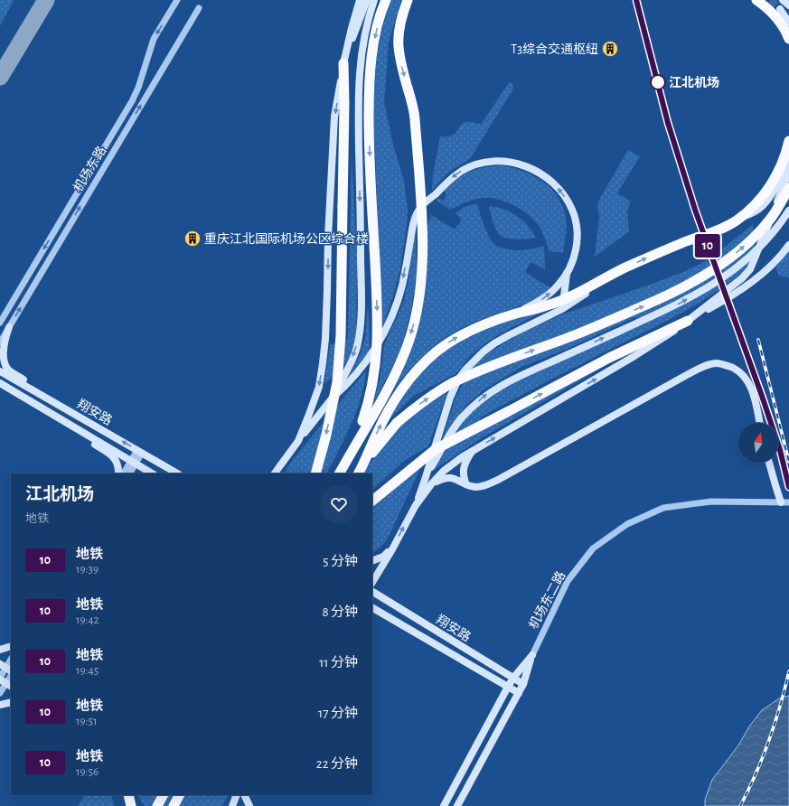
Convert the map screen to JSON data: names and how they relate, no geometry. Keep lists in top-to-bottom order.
{
  "streets": {
    "main road": ["翔安路", "机场东二路"],
    "street": ["机场东路"]
  },
  "crossings": [
    ["翔安路", "机场东二路"]
  ],
  "places": {
    "building": ["T3综合交通枢纽", "重庆江北国际机场公区综合楼"],
    "other": ["江北机场"]
  },
  "lines": ["metro line 10"],
  "north": "top",
  "page": {
    "on_map": "10",
    "heading": ["江北机场", "地铁"],
    "list": [
      {
        "mark": "10",
        "name": "地铁",
        "note": "19:39",
        "value": "5 分钟"
      },
      {
        "mark": "10",
        "name": "地铁",
        "note": "19:42",
        "value": "8 分钟"
      },
      {
        "mark": "10",
        "name": "地铁",
        "note": "19:45",
        "value": "11 分钟"
      },
      {
        "mark": "10",
        "name": "地铁",
        "note": "19:51",
        "value": "17 分钟"
      },
      {
        "mark": "10",
        "name": "地铁",
        "note": "19:56",
        "value": "22 分钟"
      }
    ]
  }
}
